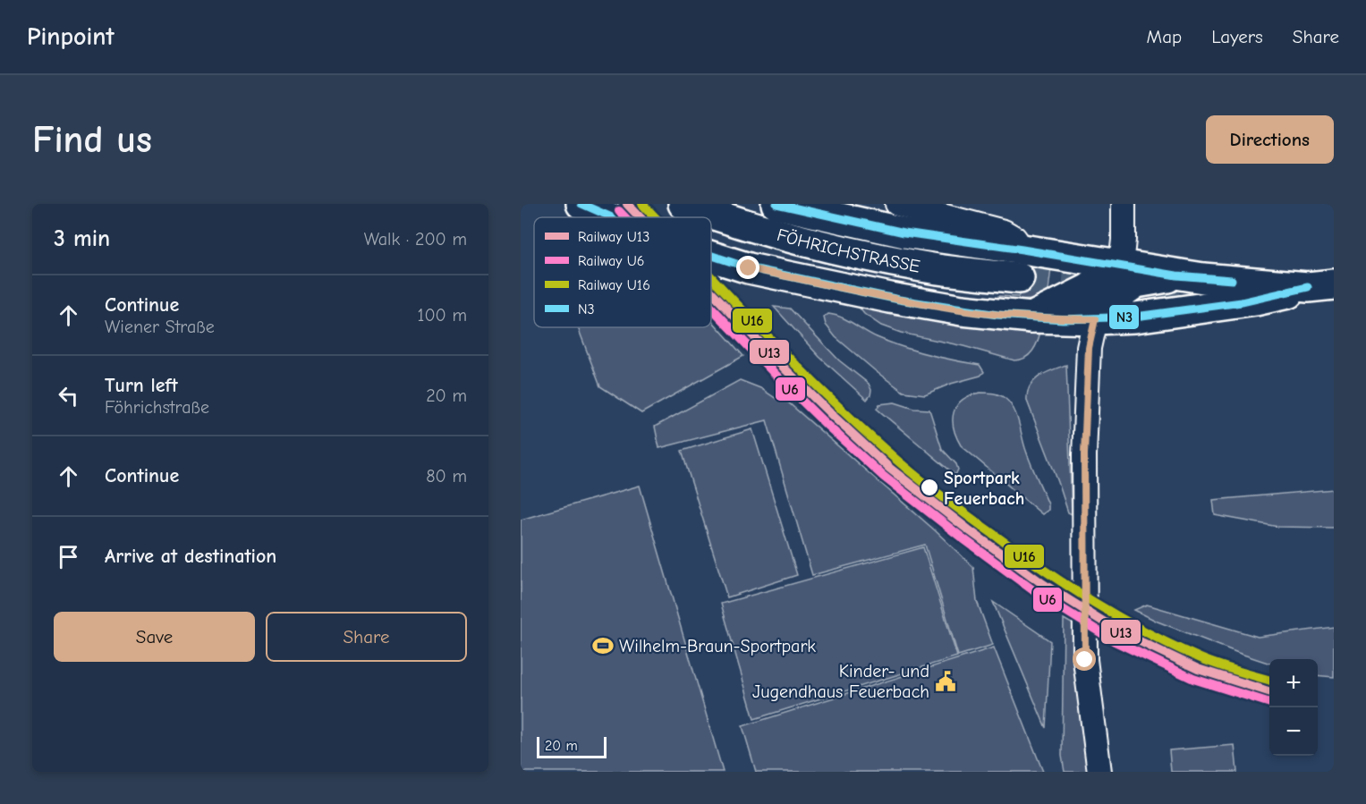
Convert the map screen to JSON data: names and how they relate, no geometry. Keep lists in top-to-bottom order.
{
  "streets": {
    "main road": ["FÖHRICHSTRASSE"]
  },
  "places": {
    "other": ["Sportpark Feuerbach"],
    "sports": ["Wilhelm-Braun-Sportpark"],
    "public building": ["Kinder- und Jugendhaus Feuerbach"]
  },
  "lines": [
    "rail line U13",
    "rail line U16",
    "transit line N3",
    "rail line U6"
  ],
  "legend": [
    "Railway U13",
    "Railway U6",
    "Railway U16",
    "N3"
  ],
  "scale_bar": "20 m",
  "page": {
    "header": "Pinpoint",
    "nav": ["Map", "Layers", "Share"],
    "buttons": [
      "Directions",
      ["Save", "Share"]
    ],
    "title": "Find us",
    "heading": ["3 min", "Walk · 200 m"],
    "list": [
      ["Continue", "Wiener Straße", "100 m"],
      ["Turn left", "Föhrichstraße", "20 m"],
      ["Continue", "80 m"],
      "Arrive at destination"
    ],
    "map_buttons": ["+", "−"],
    "scale": "20 m"
  }
}
